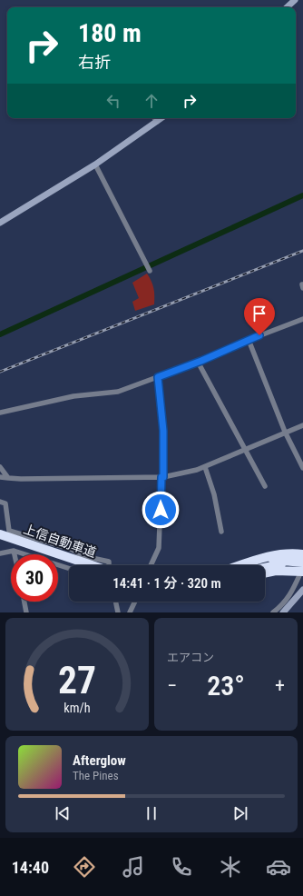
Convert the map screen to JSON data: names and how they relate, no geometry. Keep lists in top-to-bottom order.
{
  "streets": {
    "highway": ["上信自動車道"]
  },
  "page": {
    "turn": ["180 m", "右折"],
    "limit": "30",
    "trip": "14:41 · 1 分 · 320 m",
    "tile": "エアコン",
    "heat": ["−", "23°", "+"],
    "song": ["Afterglow", "The Pines"],
    "tabs": "14:40",
    "gauge": ["27", "km/h"]
  }
}
